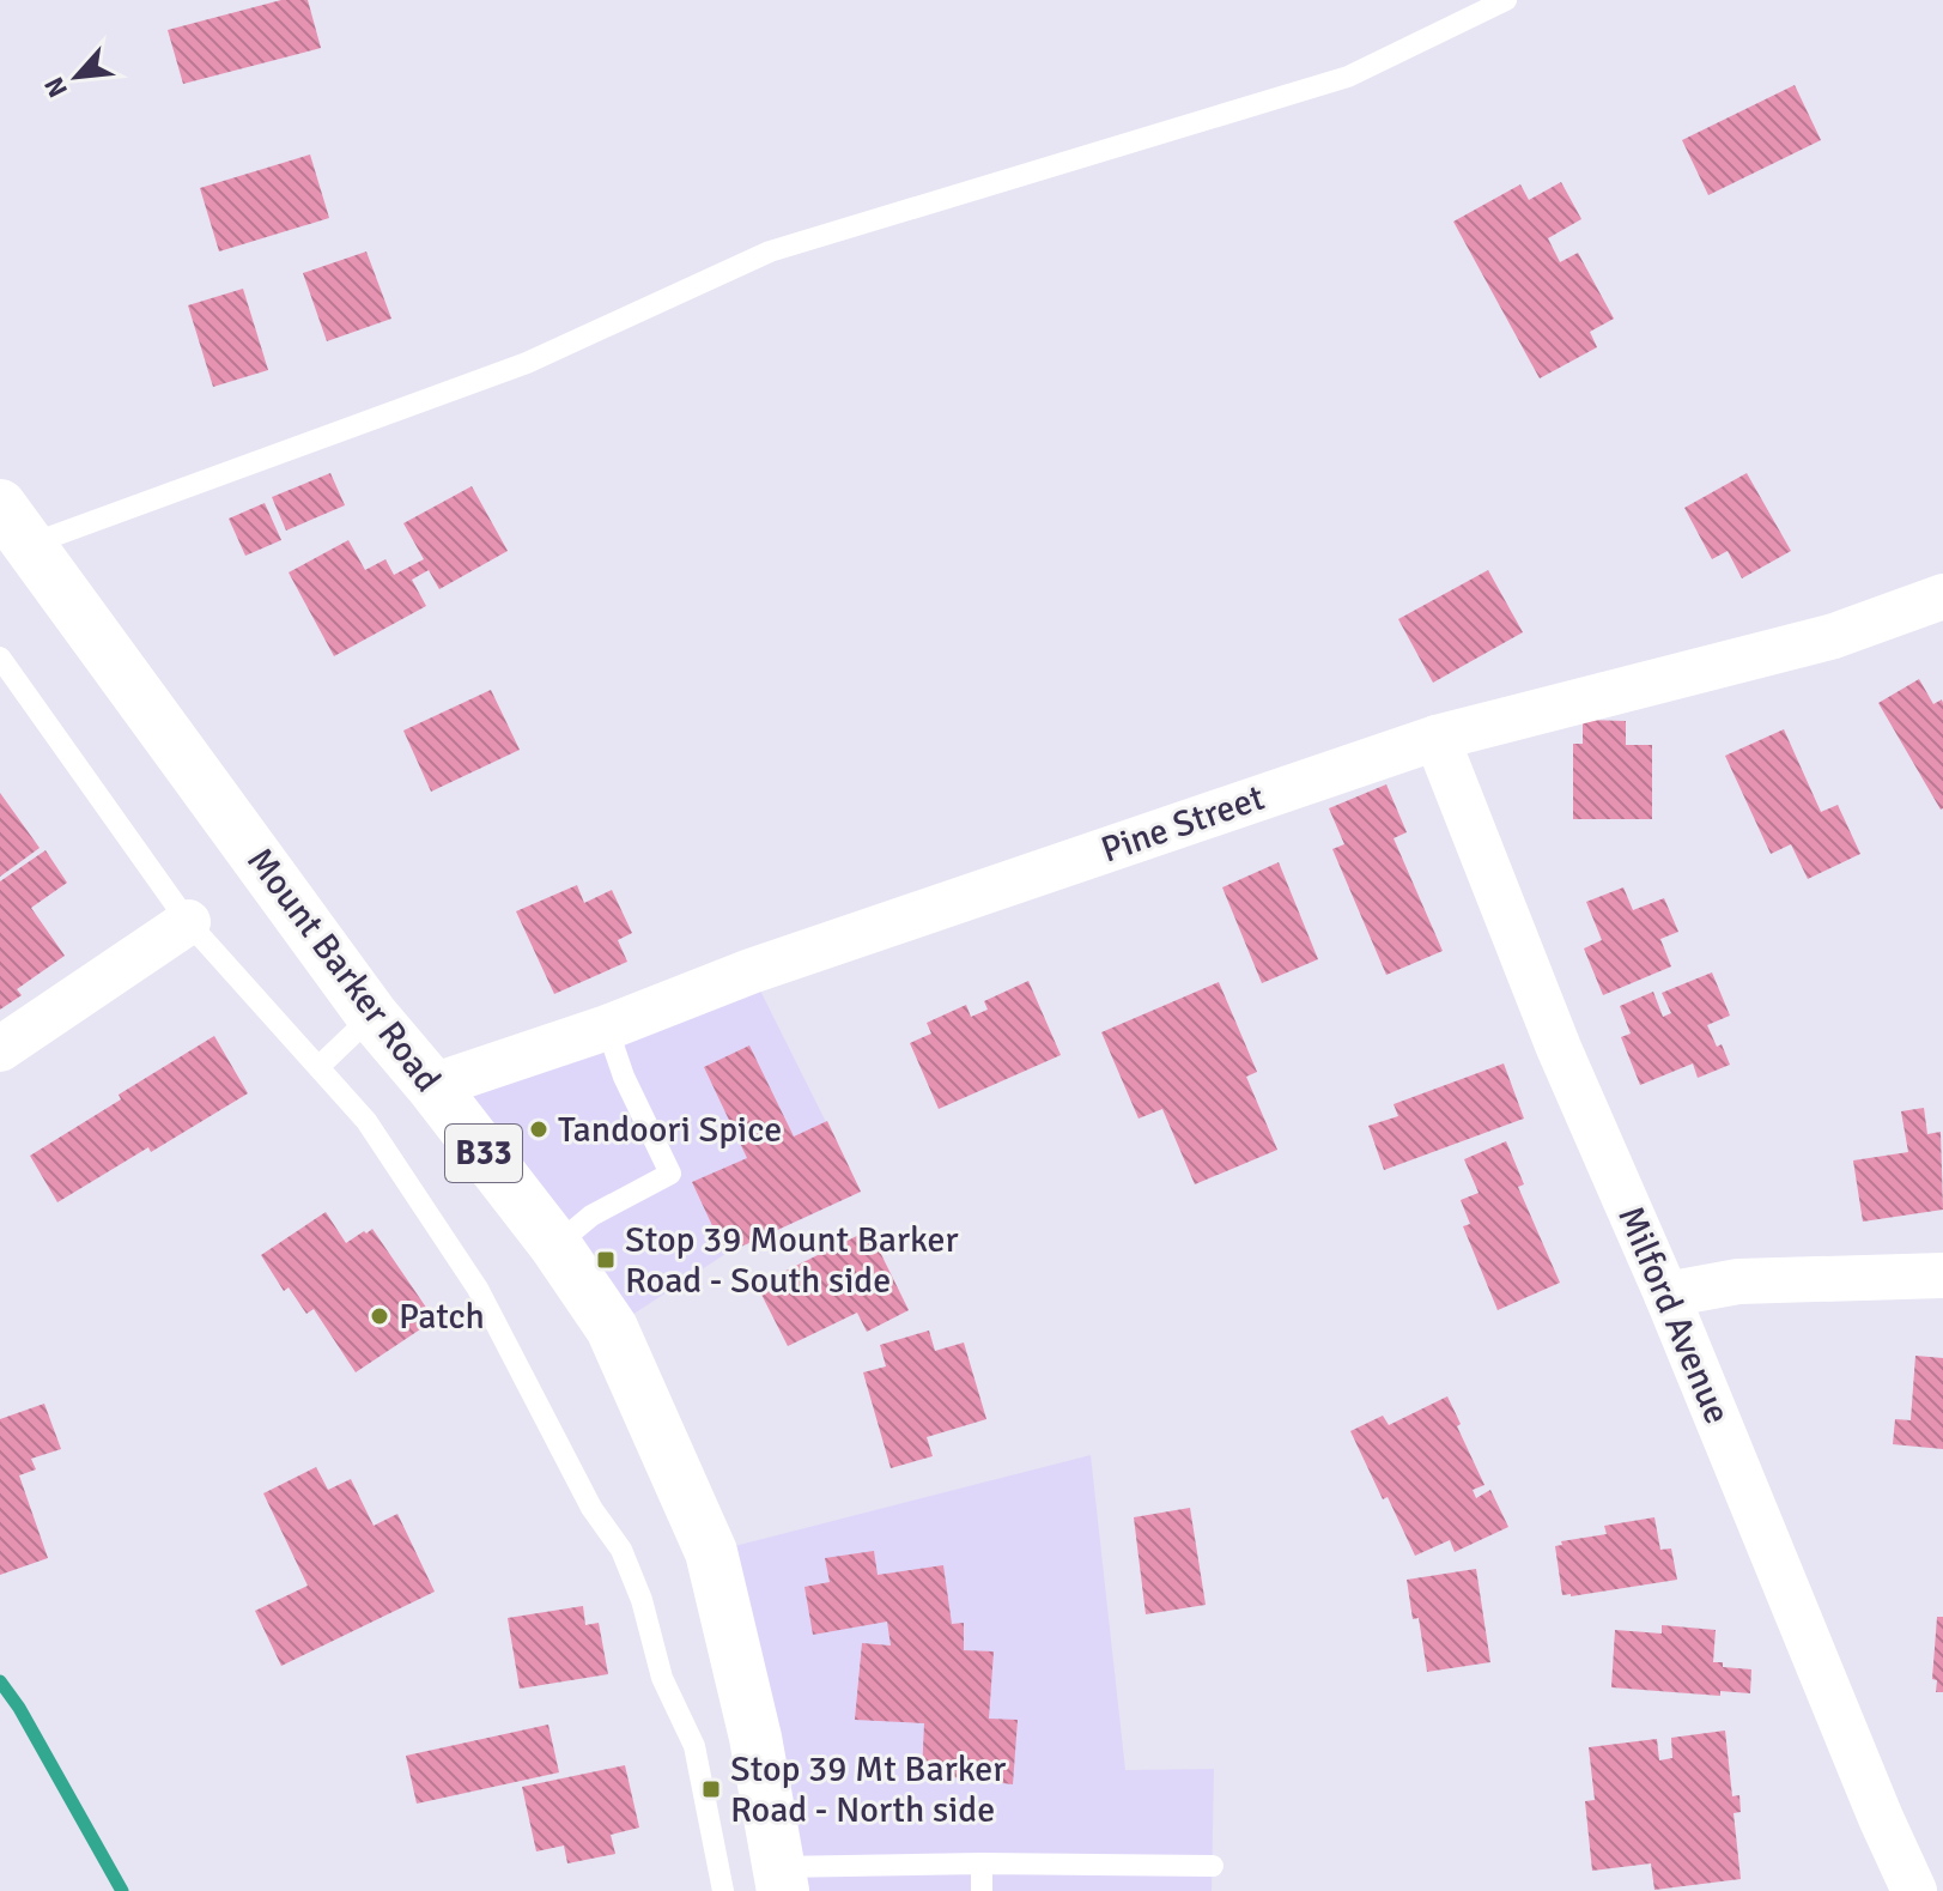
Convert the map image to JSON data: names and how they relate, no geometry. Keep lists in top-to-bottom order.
{
  "streets": {
    "main road": ["Mount Barker Road", "B33"],
    "street": ["Pine Street", "Milford Avenue"]
  },
  "crossings": [
    ["Pine Street", "Mount Barker Road"],
    ["Pine Street", "Milford Avenue"]
  ],
  "places": {
    "other": ["Tandoori Spice", "Patch"],
    "transit": ["Stop 39 Mount Barker Road - South side", "Stop 39 Mt Barker Road - North side"]
  },
  "north": "bottom left"
}
